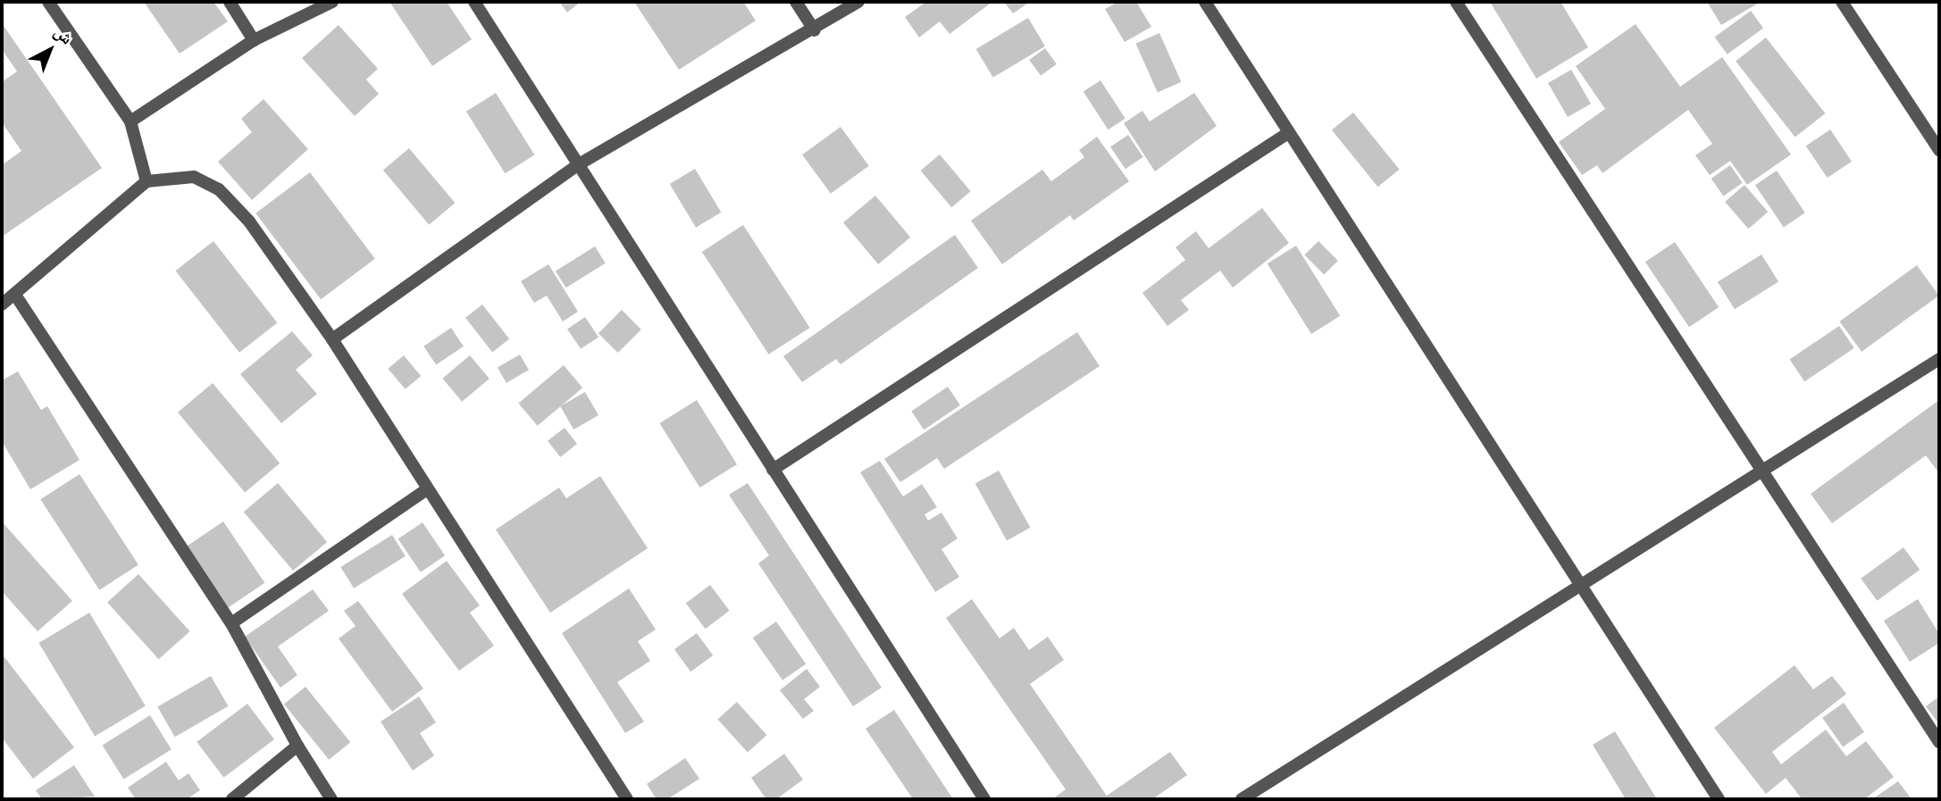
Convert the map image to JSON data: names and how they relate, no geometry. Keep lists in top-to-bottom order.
{
  "north": "top right"
}
